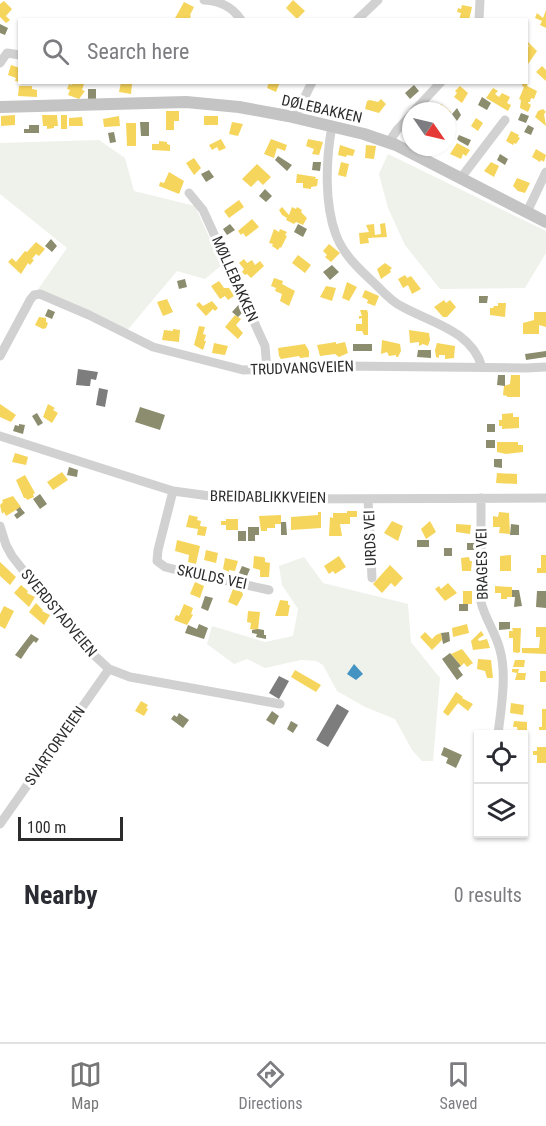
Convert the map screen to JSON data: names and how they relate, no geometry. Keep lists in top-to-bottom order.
{
  "streets": {
    "main road": ["DØLEBAKKEN"],
    "street": [
      "MØLLEBAKKEN",
      "TRUDVANGVEIEN",
      "BREIDABLIKKVEIEN",
      "URDS VEI",
      "BRAGES VEI",
      "SKULDS VEI",
      "SVERDSTADVEIEN",
      "SVARTORVEIEN"
    ]
  },
  "crossings": [
    ["MØLLEBAKKEN", "TRUDVANGVEIEN"],
    ["BREIDABLIKKVEIEN", "URDS VEI"],
    ["BREIDABLIKKVEIEN", "BRAGES VEI"],
    ["BREIDABLIKKVEIEN", "SKULDS VEI"],
    ["SVERDSTADVEIEN", "SVARTORVEIEN"]
  ],
  "scale_bar": "100 m",
  "north": "bottom right",
  "page": {
    "search": "Search here",
    "scale": "100 m",
    "heading": ["Nearby", "0 results"],
    "nav": ["Map", "Directions", "Saved"]
  }
}
